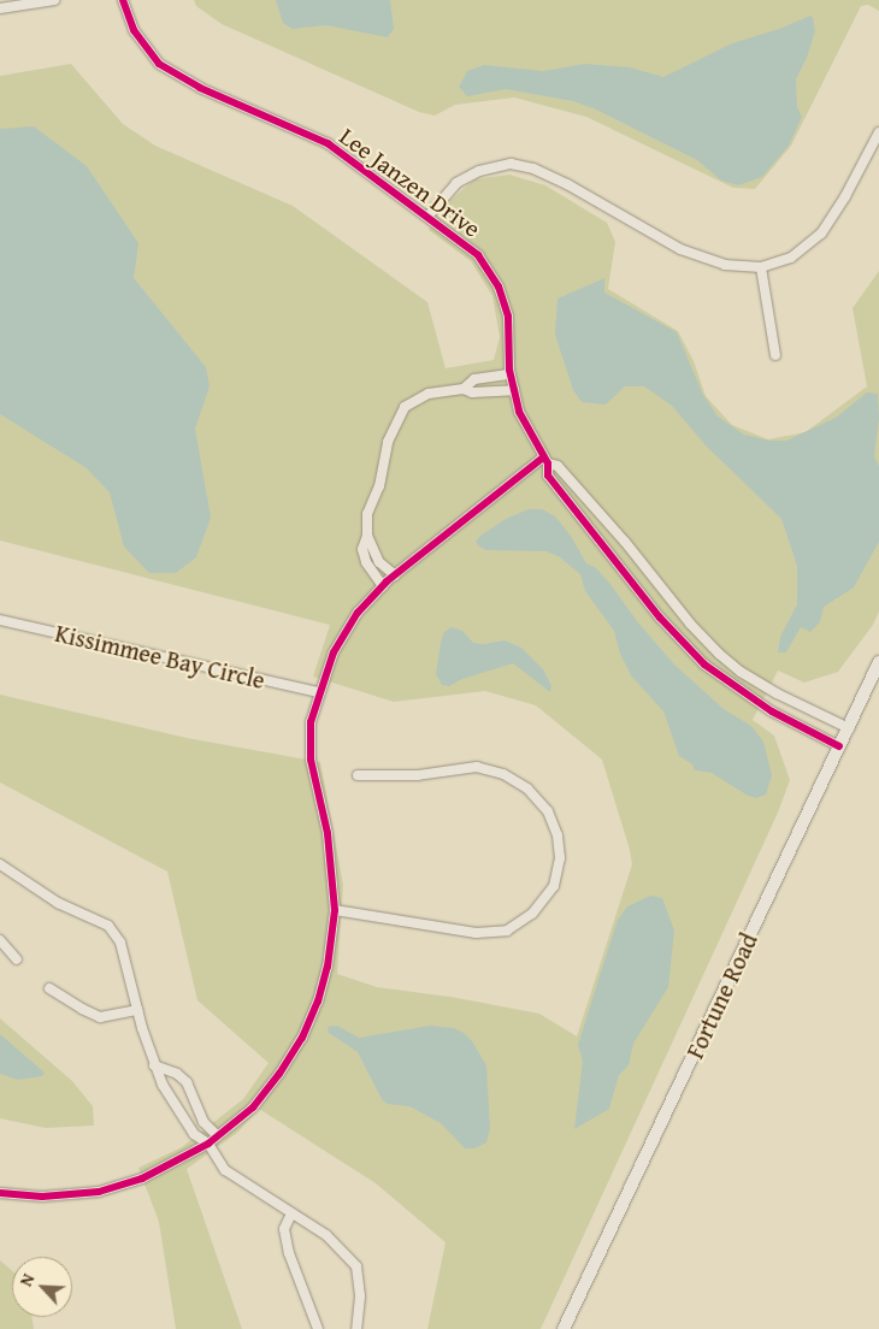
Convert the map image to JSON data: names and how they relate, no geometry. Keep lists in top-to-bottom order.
{
  "streets": {
    "street": ["Lee Janzen Drive", "Kissimmee Bay Circle", "Fortune Road"]
  },
  "crossings": [
    ["Lee Janzen Drive", "Fortune Road"]
  ],
  "north": "top left"
}
